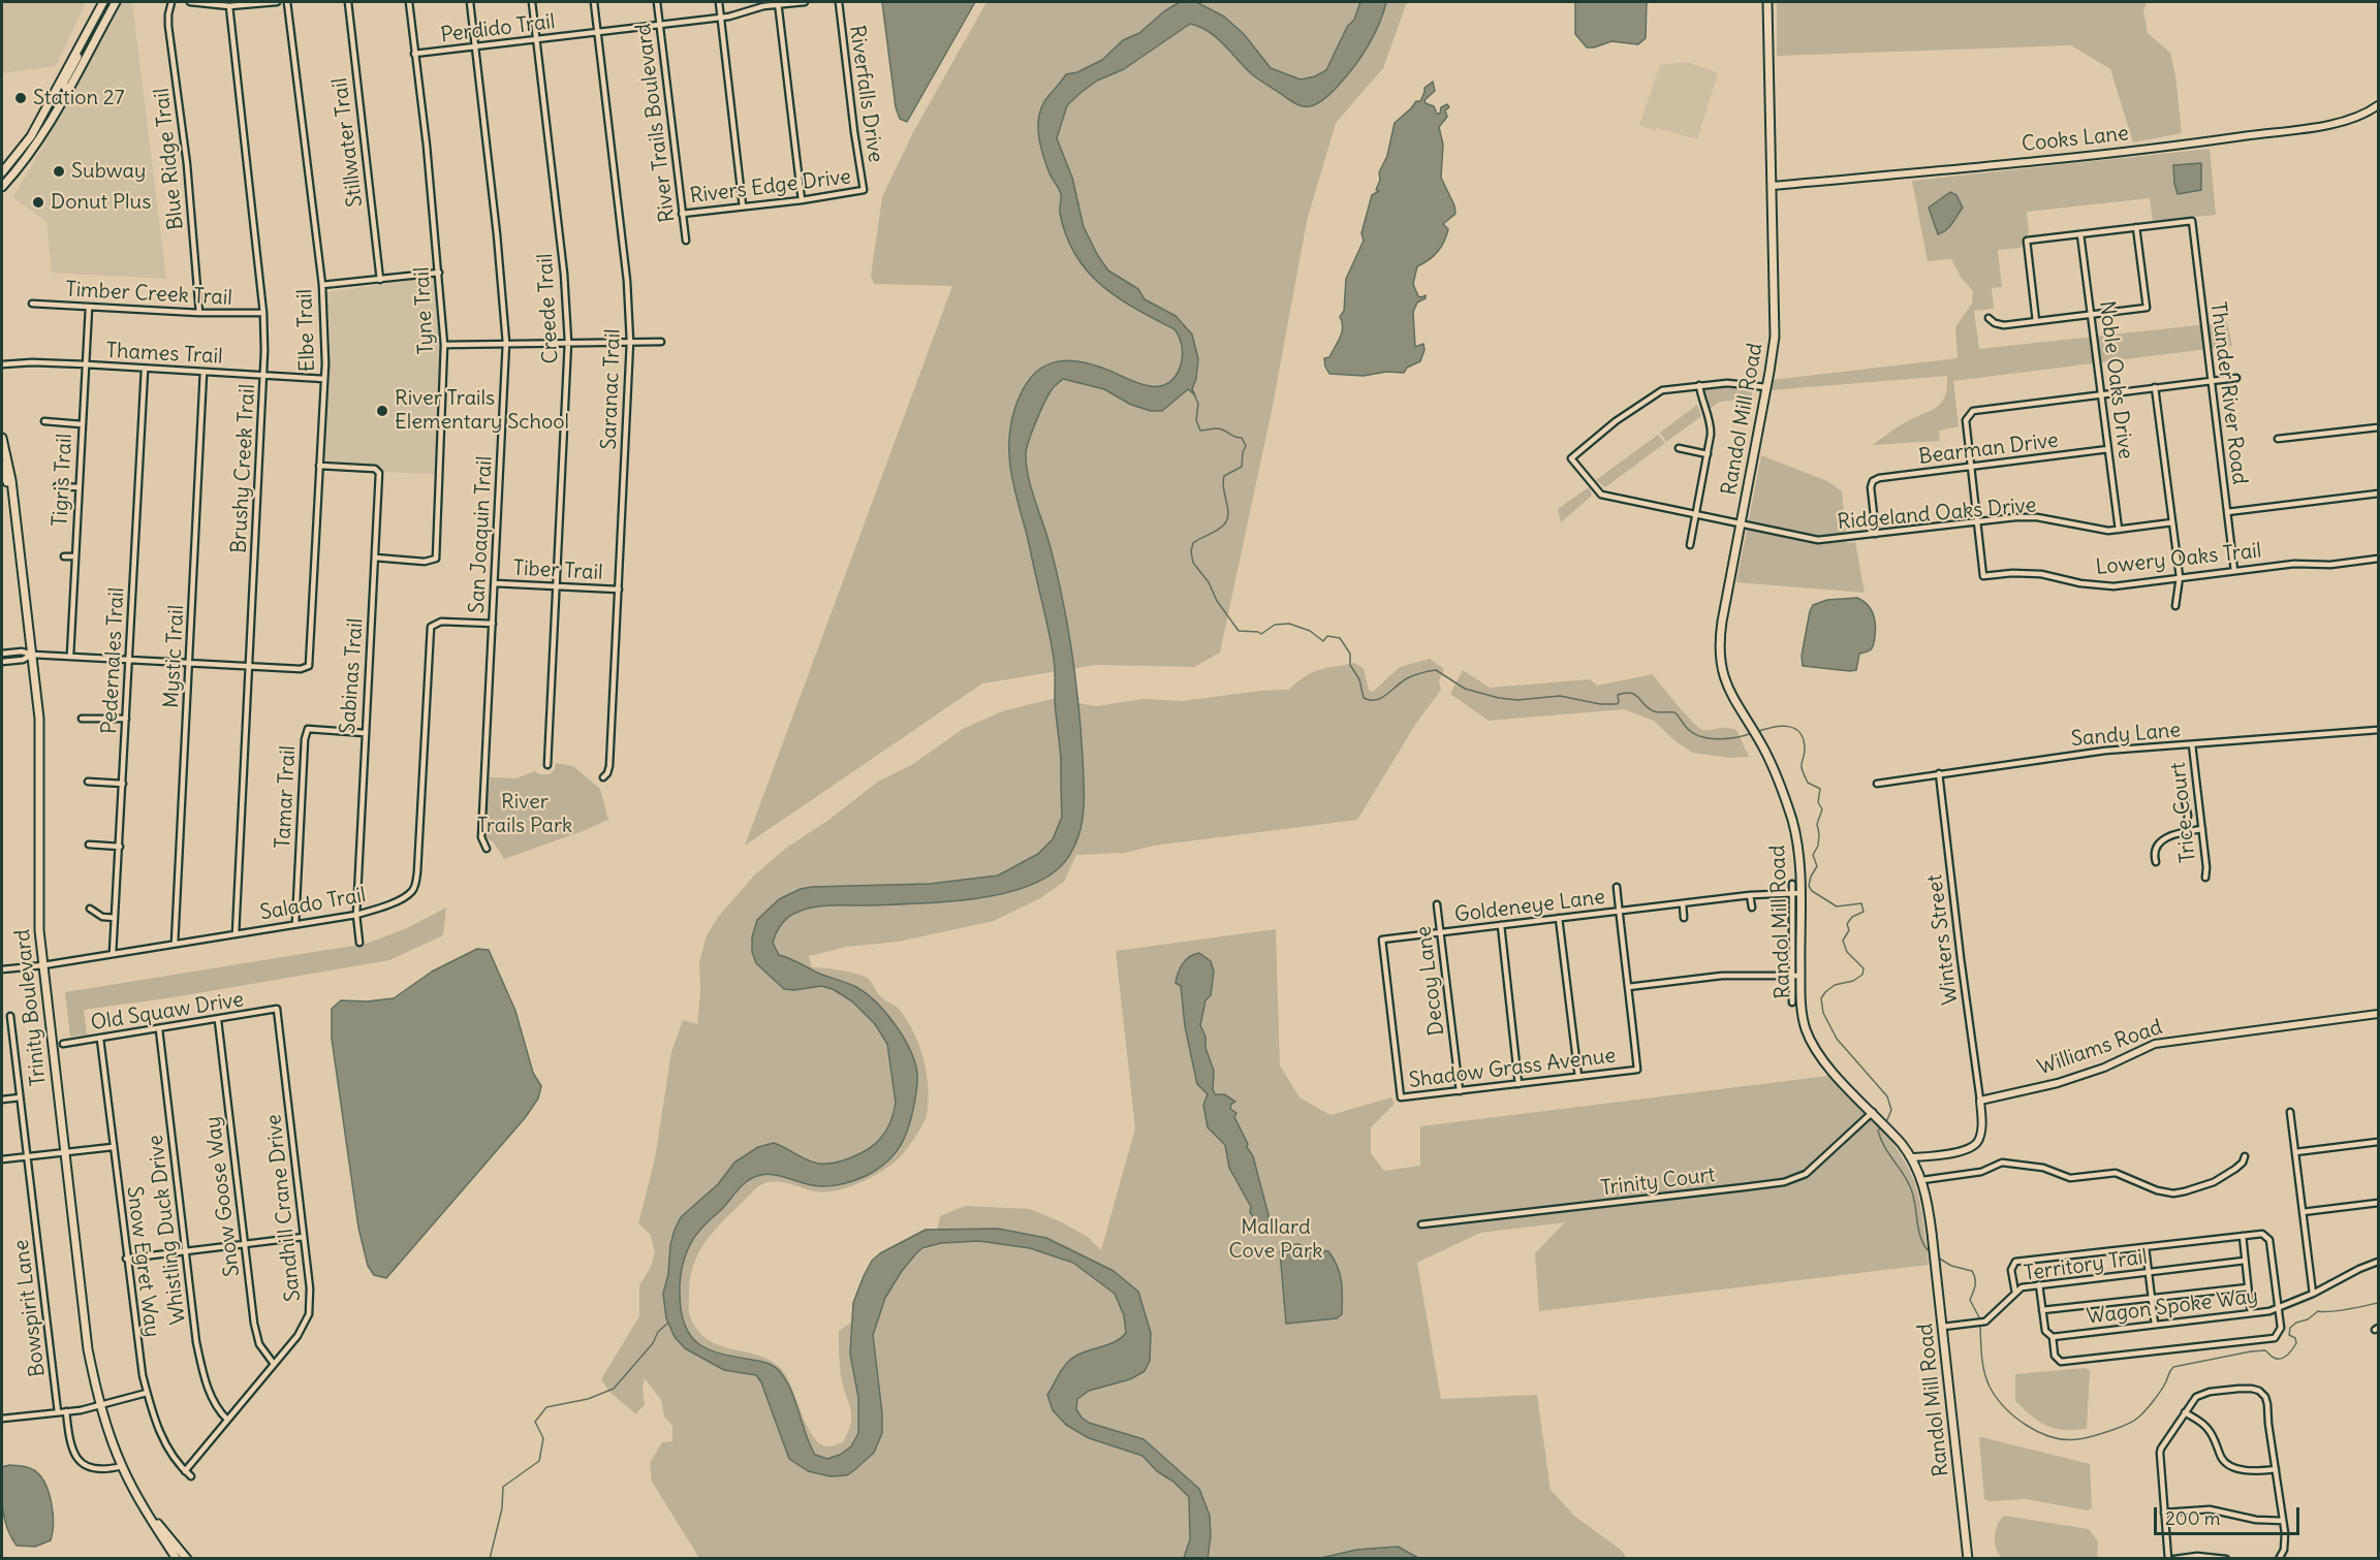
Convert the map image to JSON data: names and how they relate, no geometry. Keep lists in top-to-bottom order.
{
  "streets": {
    "main road": ["Randol Mill Road", "Trinity Boulevard"],
    "street": [
      "Perdido Trail",
      "Riverfalls Drive",
      "River Trails Boulevard",
      "Cooks Lane",
      "Stillwater Trail",
      "Blue Ridge Trail",
      "Rivers Edge Drive",
      "Timber Creek Trail",
      "Creede Trail",
      "Tyne Trail",
      "Elbe Trail",
      "Thames Trail",
      "Noble Oaks Drive",
      "Saranac Trail",
      "Thunder River Road",
      "Bearman Drive",
      "Brushy Creek Trail",
      "Tigris Trail",
      "Ridgeland Oaks Drive",
      "San Joaquin Trail",
      "Lowery Oaks Trail",
      "Tiber Trail",
      "Mystic Trail",
      "Pedernales Trail",
      "Sabinas Trail",
      "Sandy Lane",
      "Tamar Trail",
      "Trice Court",
      "Salado Trail",
      "Goldeneye Lane",
      "Winters Street",
      "Decoy Lane",
      "Old Squaw Drive",
      "Williams Road",
      "Shadow Grass Avenue",
      "Trinity Court",
      "Snow Goose Way",
      "Sandhill Crane Drive",
      "Whistling Duck Drive",
      "Snow Egret Way",
      "Territory Trail",
      "Wagon Spoke Way",
      "Bowspirit Lane"
    ]
  },
  "crossings": [
    ["Perdido Trail", "River Trails Boulevard"],
    ["Perdido Trail", "Creede Trail"],
    ["Perdido Trail", "Tyne Trail"],
    ["Perdido Trail", "Saranac Trail"],
    ["Perdido Trail", "San Joaquin Trail"],
    ["Riverfalls Drive", "Rivers Edge Drive"],
    ["River Trails Boulevard", "Rivers Edge Drive"],
    ["Cooks Lane", "Randol Mill Road"],
    ["Blue Ridge Trail", "Timber Creek Trail"],
    ["Timber Creek Trail", "Brushy Creek Trail"],
    ["Timber Creek Trail", "Tigris Trail"],
    ["Creede Trail", "Tiber Trail"],
    ["Tyne Trail", "Sabinas Trail"],
    ["Elbe Trail", "Thames Trail"],
    ["Elbe Trail", "Brushy Creek Trail"],
    ["Elbe Trail", "Sabinas Trail"],
    ["Thames Trail", "Brushy Creek Trail"],
    ["Thames Trail", "Tigris Trail"],
    ["Thames Trail", "Mystic Trail"],
    ["Thames Trail", "Pedernales Trail"],
    ["Noble Oaks Drive", "Bearman Drive"],
    ["Noble Oaks Drive", "Ridgeland Oaks Drive"],
    ["Saranac Trail", "Tiber Trail"],
    ["Thunder River Road", "Lowery Oaks Trail"],
    ["Randol Mill Road", "Ridgeland Oaks Drive"],
    ["Randol Mill Road", "Goldeneye Lane"],
    ["Randol Mill Road", "Trinity Court"],
    ["Randol Mill Road", "Territory Trail"],
    ["Bearman Drive", "Ridgeland Oaks Drive"],
    ["Brushy Creek Trail", "Salado Trail"],
    ["Ridgeland Oaks Drive", "Lowery Oaks Trail"],
    ["San Joaquin Trail", "Tiber Trail"],
    ["San Joaquin Trail", "Salado Trail"],
    ["Mystic Trail", "Salado Trail"],
    ["Pedernales Trail", "Salado Trail"],
    ["Sabinas Trail", "Tamar Trail"],
    ["Sabinas Trail", "Salado Trail"],
    ["Sandy Lane", "Trice Court"],
    ["Sandy Lane", "Winters Street"],
    ["Tamar Trail", "Salado Trail"],
    ["Salado Trail", "Trinity Boulevard"],
    ["Goldeneye Lane", "Decoy Lane"],
    ["Goldeneye Lane", "Shadow Grass Avenue"],
    ["Winters Street", "Williams Road"],
    ["Decoy Lane", "Shadow Grass Avenue"],
    ["Old Squaw Drive", "Snow Goose Way"],
    ["Old Squaw Drive", "Sandhill Crane Drive"],
    ["Old Squaw Drive", "Whistling Duck Drive"],
    ["Old Squaw Drive", "Snow Egret Way"],
    ["Snow Goose Way", "Sandhill Crane Drive"],
    ["Sandhill Crane Drive", "Whistling Duck Drive"],
    ["Sandhill Crane Drive", "Snow Egret Way"]
  ],
  "parks": ["River Trails Park", "Mallard Cove Park"],
  "places": [
    "Station 27",
    "Subway",
    "Donut Plus",
    "River Trails Elementary School"
  ],
  "scale_bar": "200 m"
}
